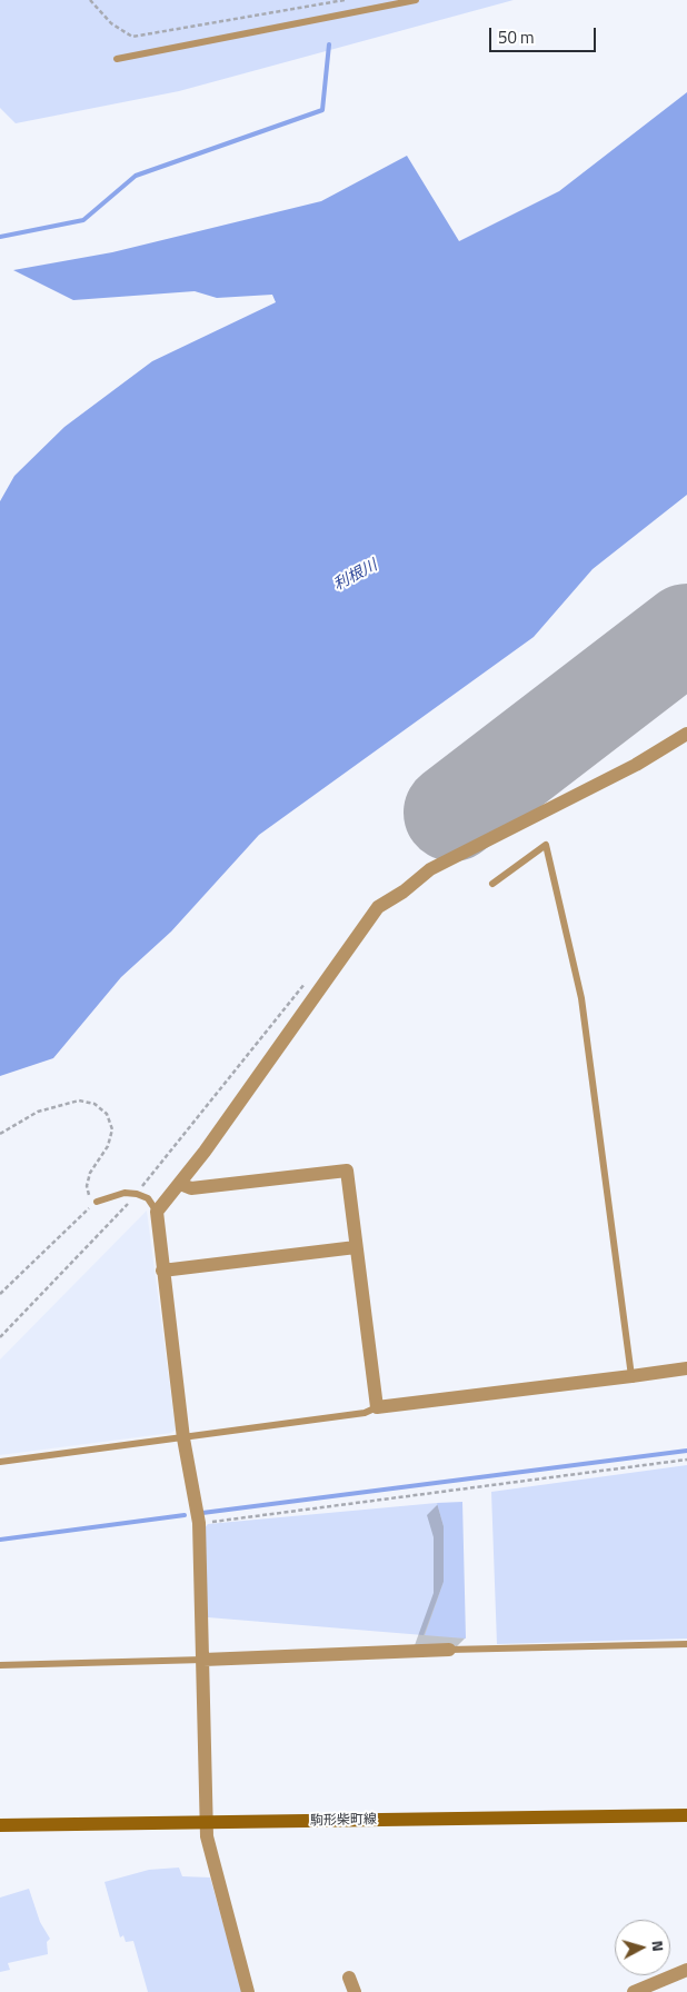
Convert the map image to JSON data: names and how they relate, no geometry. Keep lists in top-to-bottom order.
{
  "streets": {
    "main road": ["駒形柴町線"]
  },
  "water": ["利根川"],
  "scale_bar": "50 m",
  "north": "right"
}
